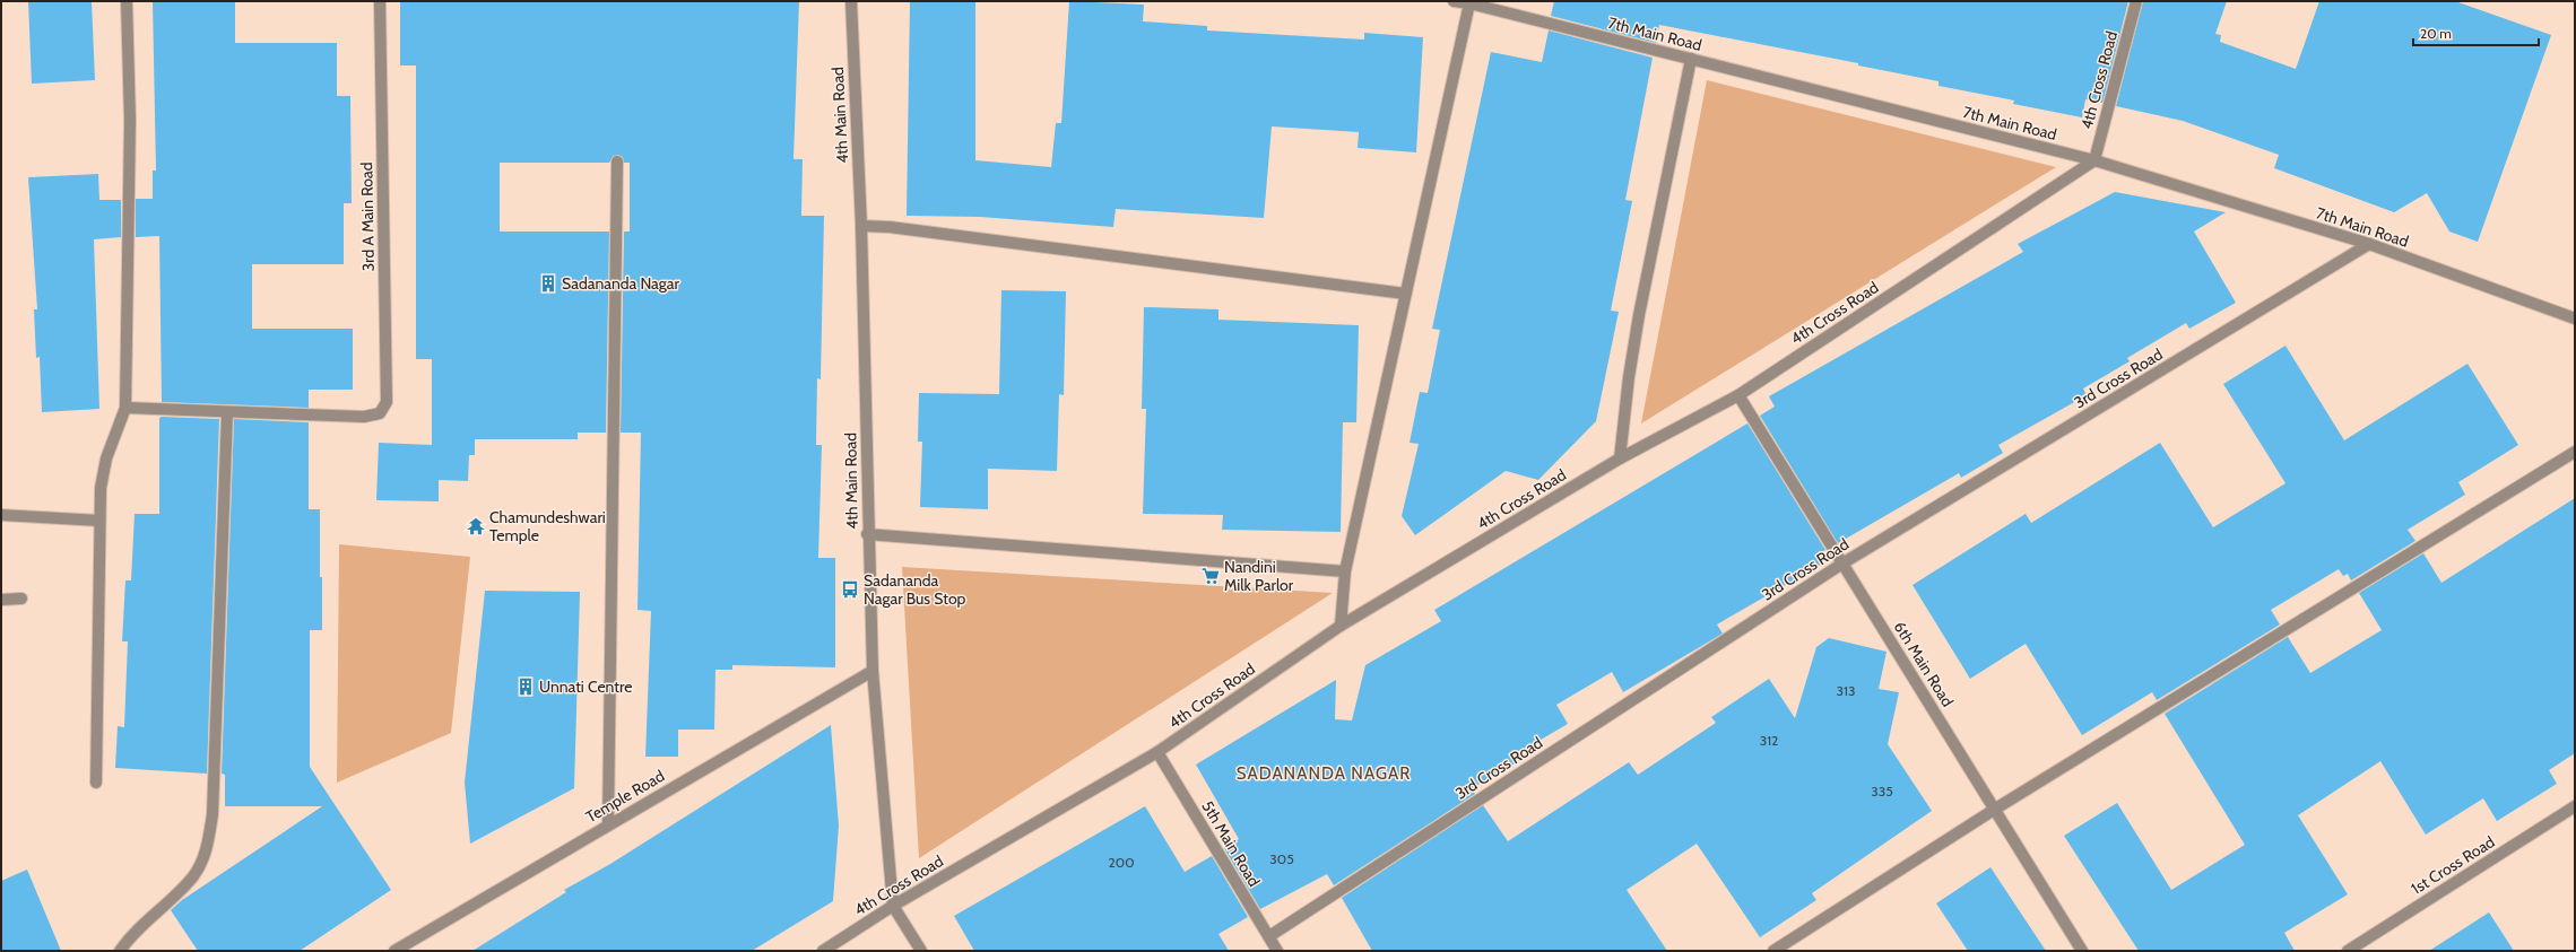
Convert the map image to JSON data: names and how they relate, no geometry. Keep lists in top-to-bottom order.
{
  "streets": {
    "street": [
      "7th Main Road",
      "4th Cross Road",
      "4th Main Road",
      "3rd A Main Road",
      "3rd Cross Road",
      "6th Main Road",
      "Temple Road",
      "5th Main Road",
      "1st Cross Road"
    ]
  },
  "crossings": [
    ["7th Main Road", "4th Cross Road"],
    ["7th Main Road", "3rd Cross Road"],
    ["4th Cross Road", "4th Main Road"],
    ["4th Cross Road", "6th Main Road"],
    ["4th Cross Road", "5th Main Road"],
    ["4th Main Road", "Temple Road"],
    ["3rd Cross Road", "6th Main Road"],
    ["3rd Cross Road", "5th Main Road"]
  ],
  "districts": ["SADANANDA NAGAR"],
  "places": {
    "building": ["Sadananda Nagar", "Unnati Centre"],
    "temple": ["Chamundeshwari Temple"],
    "supermarket": ["Nandini Milk Parlor"],
    "bus stop": ["Sadananda Nagar Bus Stop"]
  },
  "house_numbers": [
    "313",
    "312",
    "335",
    "305",
    "200"
  ],
  "scale_bar": "20 m"
}
